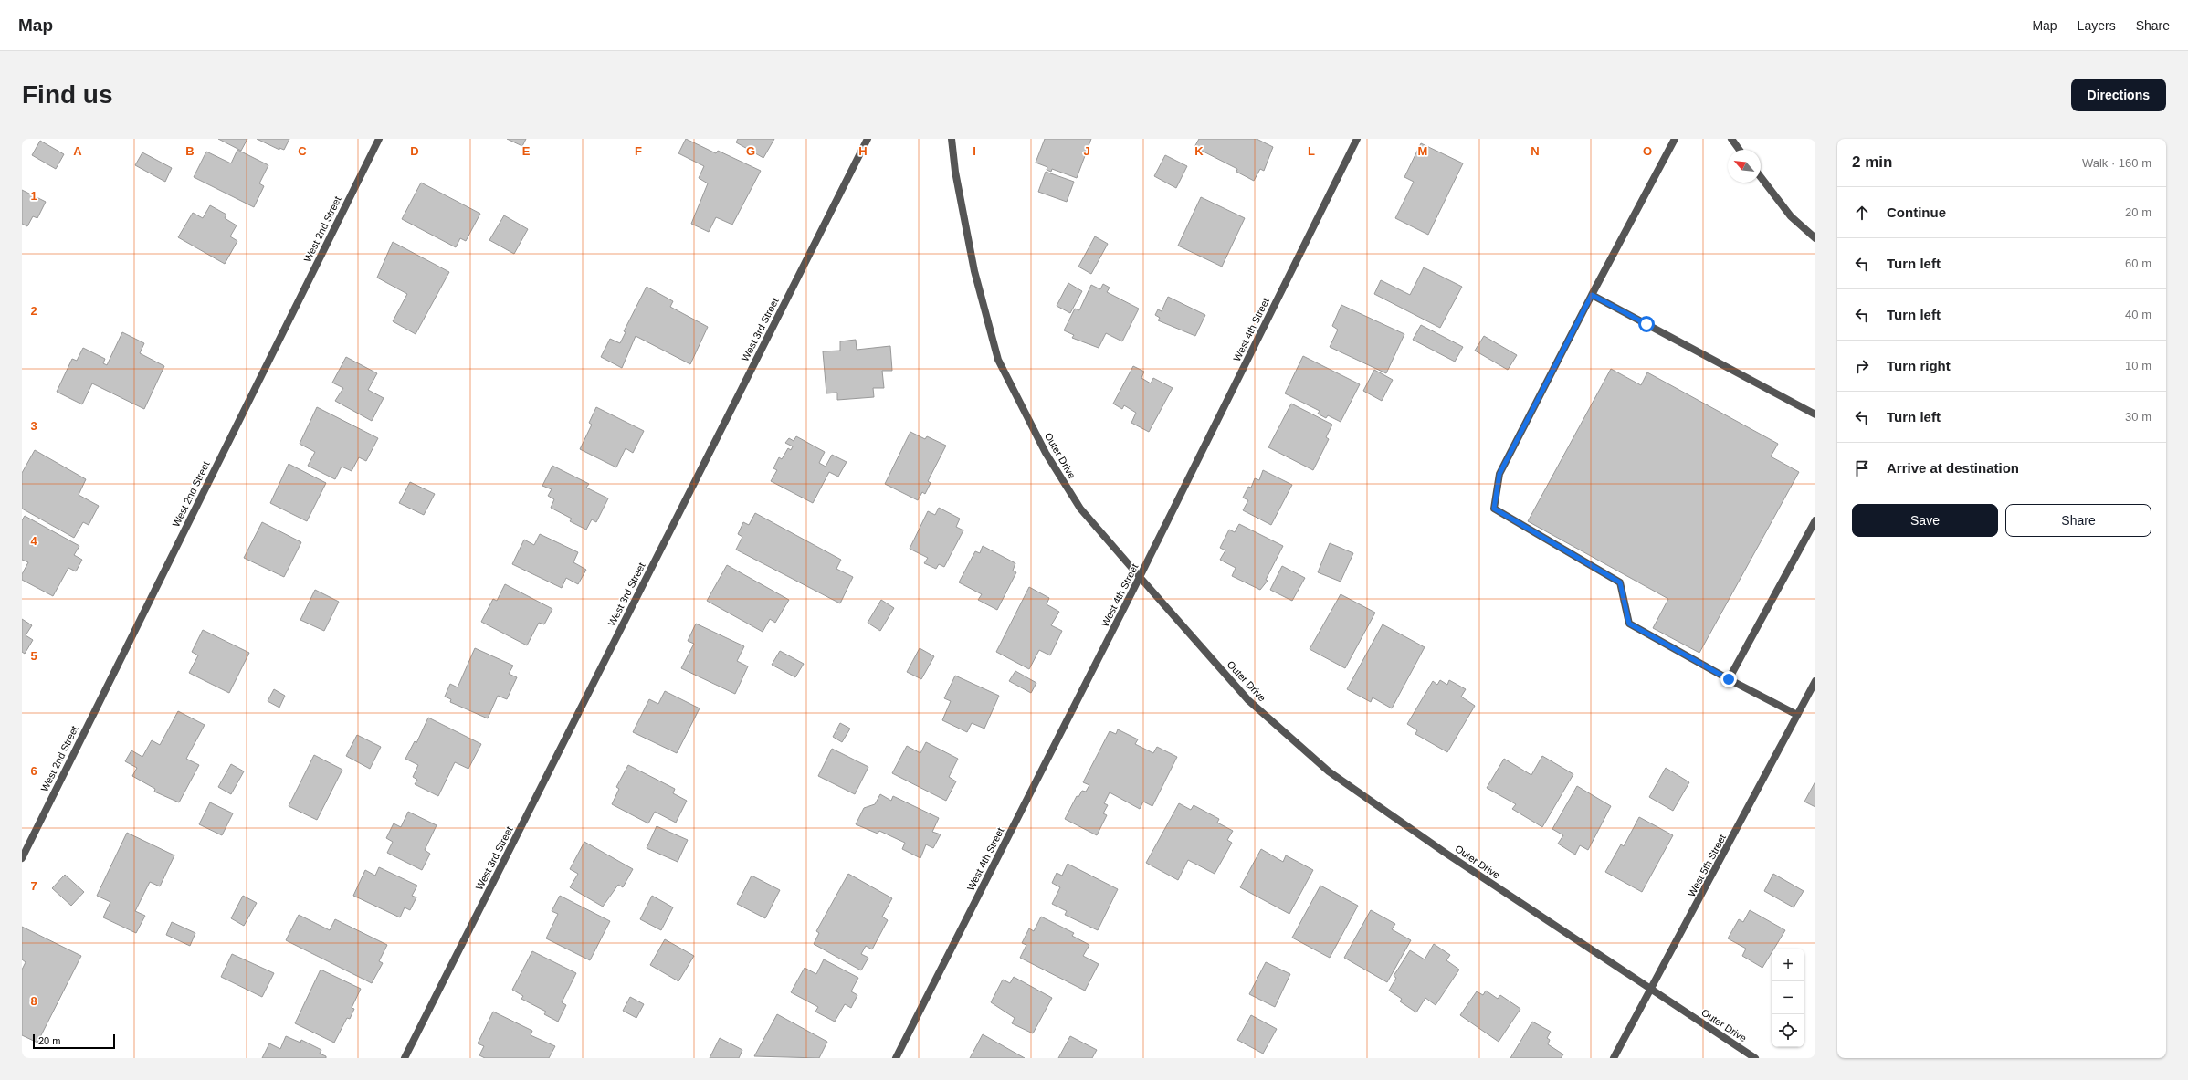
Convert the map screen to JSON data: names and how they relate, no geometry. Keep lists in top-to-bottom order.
{
  "streets": {
    "street": [
      "West 2nd Street",
      "West 3rd Street",
      "West 4th Street",
      "Outer Drive",
      "West 5th Street"
    ]
  },
  "crossings": [
    ["West 4th Street", "Outer Drive"],
    ["Outer Drive", "West 5th Street"]
  ],
  "scale_bar": "20 m",
  "north": "top left",
  "page": {
    "header": "Map",
    "nav": ["Map", "Layers", "Share"],
    "buttons": [
      "Directions",
      ["Save", "Share"]
    ],
    "title": "Find us",
    "heading": ["2 min", "Walk · 160 m"],
    "list": [
      ["Continue", "20 m"],
      ["Turn left", "60 m"],
      ["Turn left", "40 m"],
      ["Turn right", "10 m"],
      ["Turn left", "30 m"],
      "Arrive at destination"
    ],
    "map_buttons": ["+", "−"],
    "scale": "20 m"
  },
  "grid": {
    "columns": [
      "A",
      "B",
      "C",
      "D",
      "E",
      "F",
      "G",
      "H",
      "I",
      "J",
      "K",
      "L",
      "M",
      "N",
      "O"
    ],
    "rows": [
      "1",
      "2",
      "3",
      "4",
      "5",
      "6",
      "7",
      "8"
    ]
  }
}
